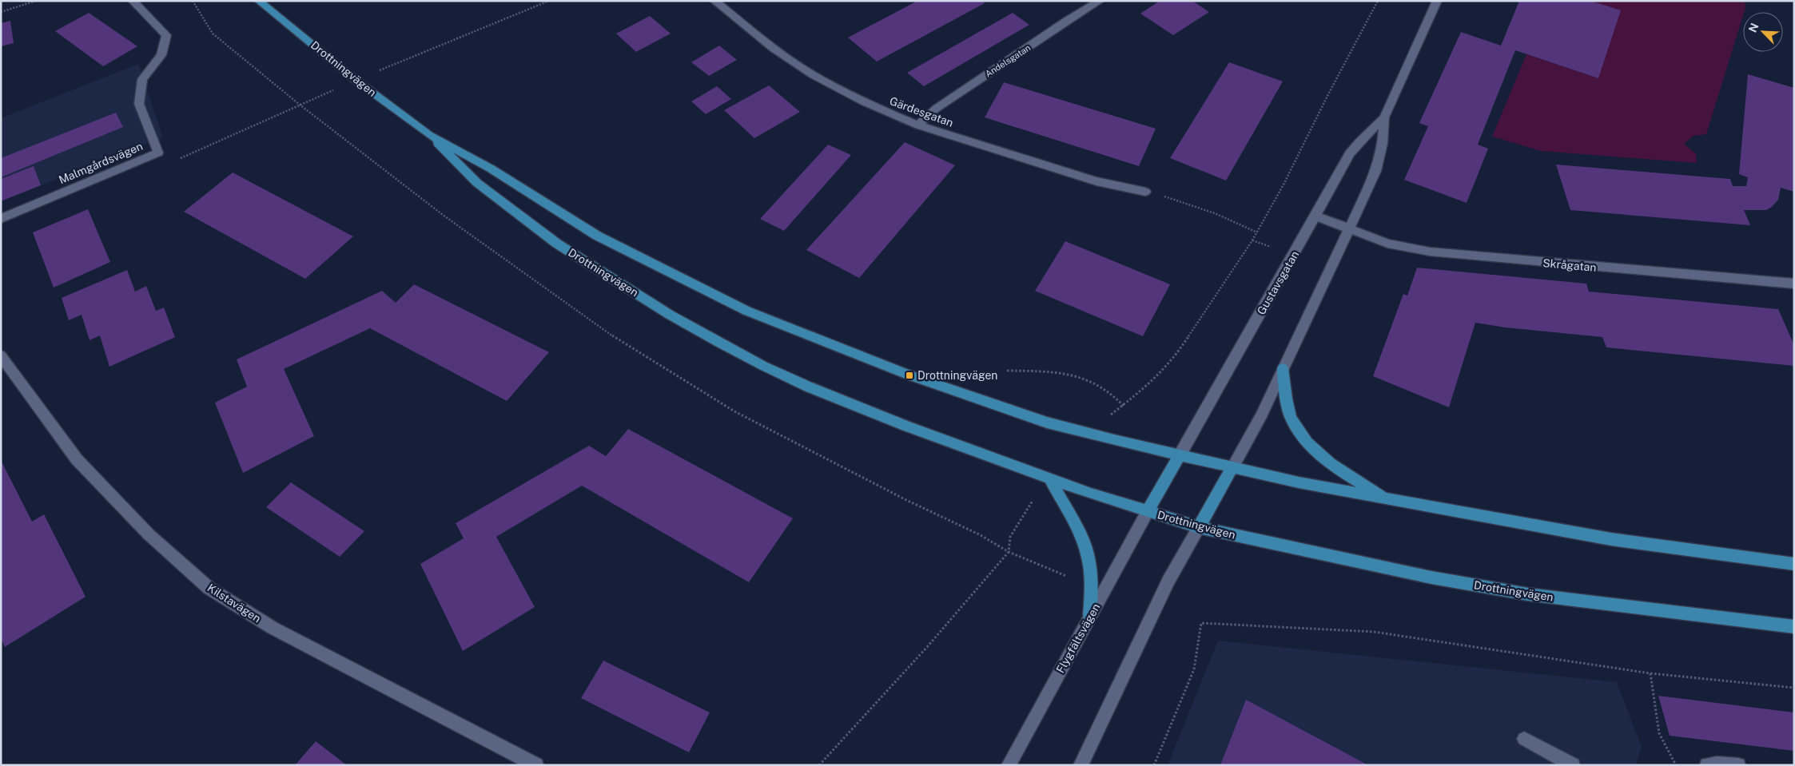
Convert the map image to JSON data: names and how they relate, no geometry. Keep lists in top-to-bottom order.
{
  "streets": {
    "main road": ["Drottningvägen"],
    "street": [
      "Andelsgatan",
      "Gärdesgatan",
      "Malmgårdsvägen",
      "Skrågatan",
      "Gustavsgatan",
      "Kilstavägen",
      "Flygfältsvägen"
    ]
  },
  "crossings": [
    ["Andelsgatan", "Gärdesgatan"],
    ["Drottningvägen", "Gustavsgatan"],
    ["Drottningvägen", "Flygfältsvägen"],
    ["Skrågatan", "Gustavsgatan"]
  ],
  "places": {
    "transit": ["Drottningvägen"]
  },
  "north": "top left"
}
